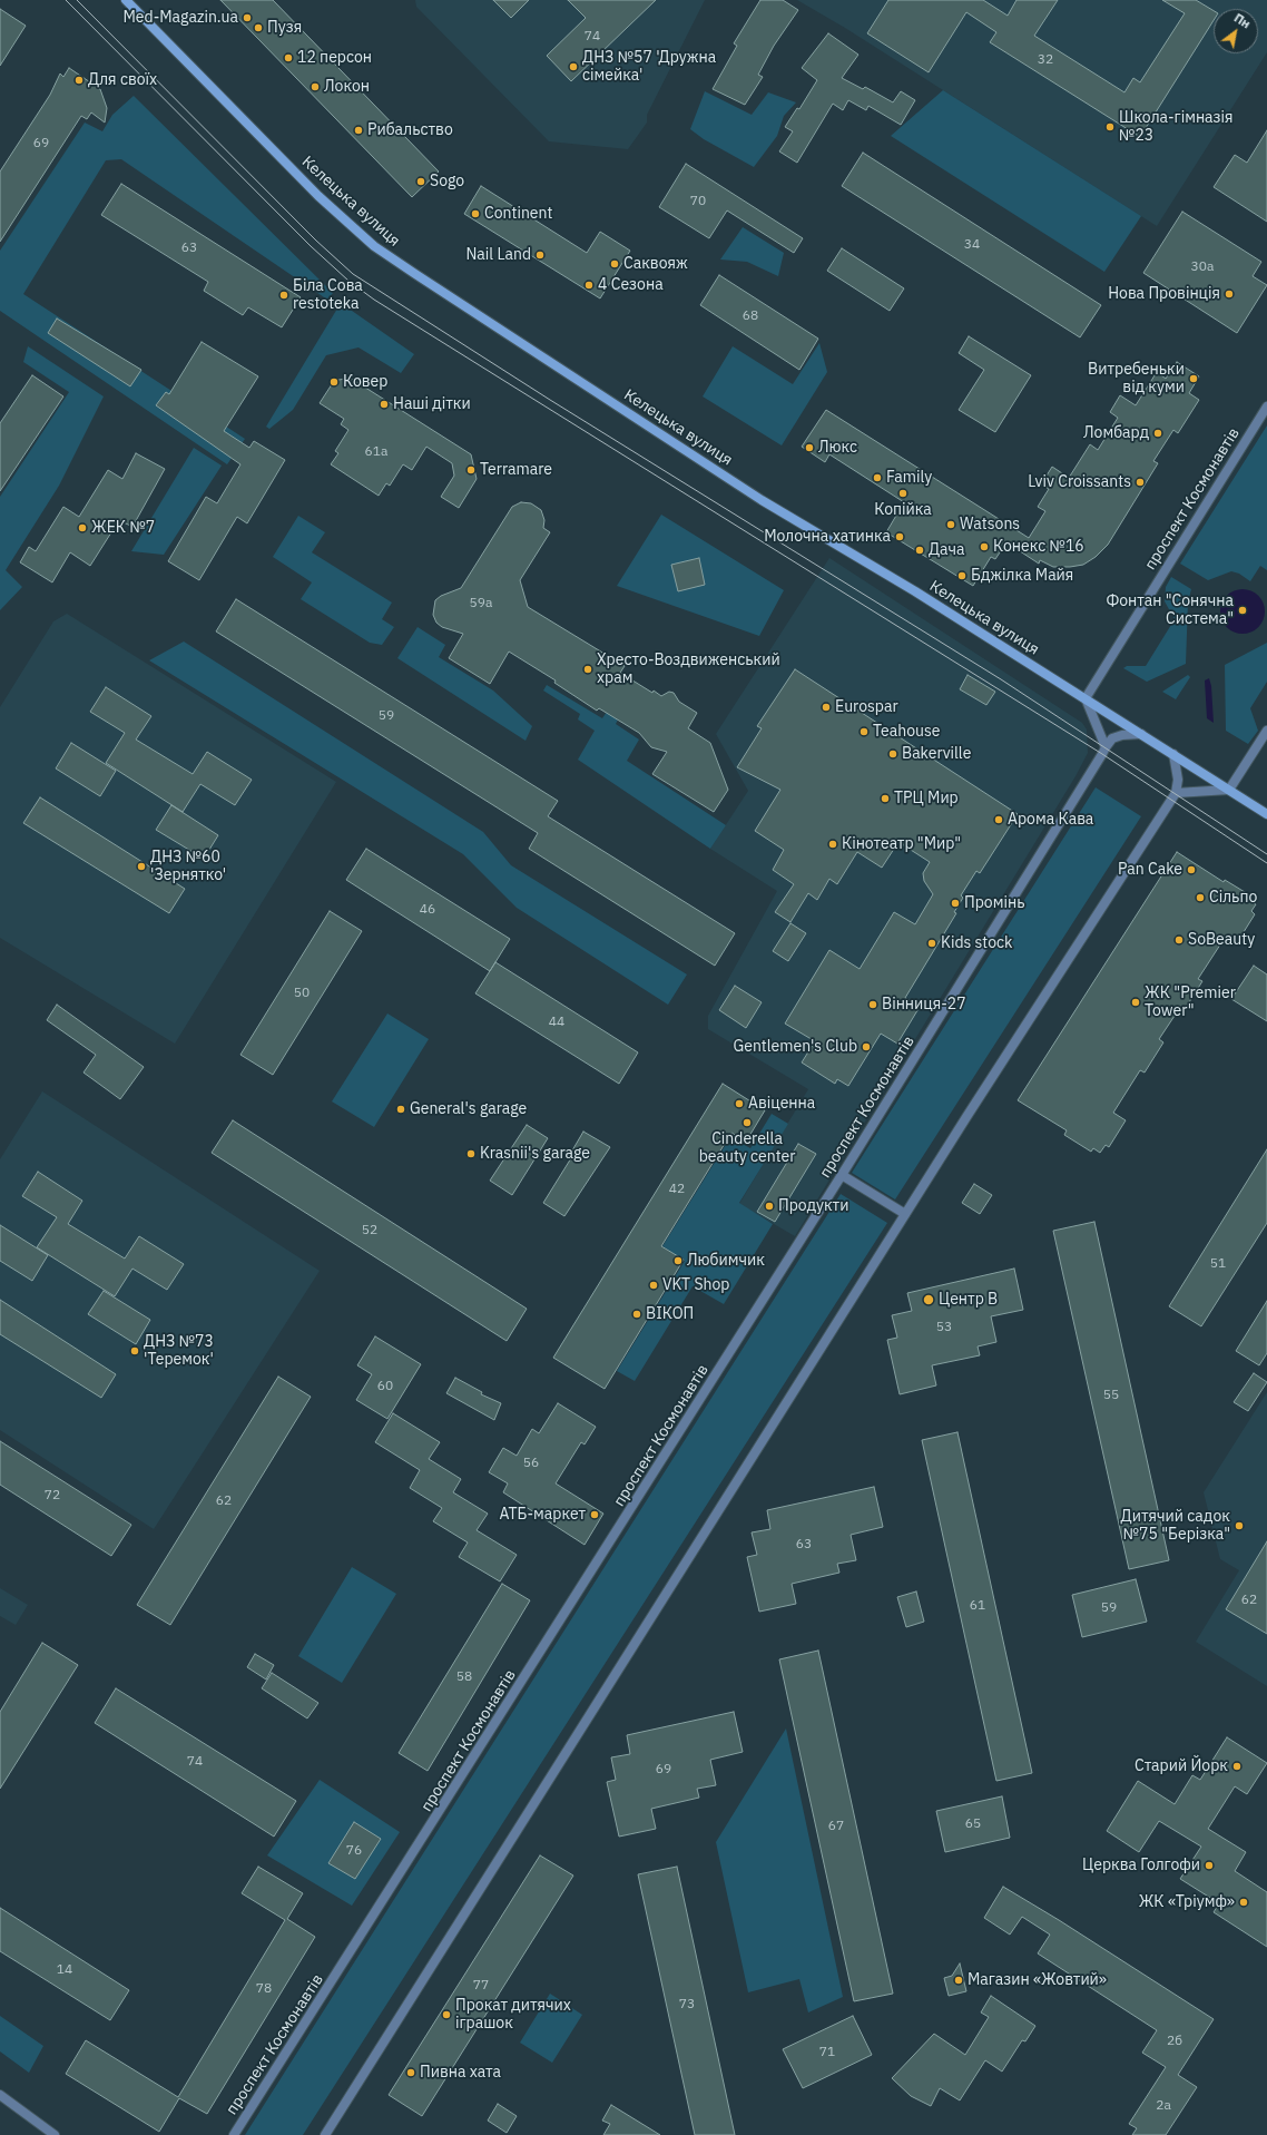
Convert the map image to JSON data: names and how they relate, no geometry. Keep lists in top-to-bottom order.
{
  "streets": {
    "main road": ["Келецька вулиця"],
    "street": ["проспект Космонавтів"]
  },
  "crossings": [
    ["Келецька вулиця", "проспект Космонавтів"]
  ],
  "places": [
    "Med-Magazin.ua",
    "Пузя",
    "12 персон",
    "ДНЗ №57 'Дружна сімейка'",
    "Для своїх",
    "Локон",
    "Школа-гімназія №23",
    "Рибальство",
    "Sogo",
    "Continent",
    "Nail Land",
    "Саквояж",
    "4 Сезона",
    "Нова Провінція",
    "Біла Сова restoteka",
    "Витребеньки від куми",
    "Ковер",
    "Наші дітки",
    "Ломбард",
    "Люкс",
    "Terramare",
    "Family",
    "Lviv Croissants",
    "Копійка",
    "Watsons",
    "ЖЕК №7",
    "Молочна хатинка",
    "Конекс №16",
    "Дача",
    "Бджілка Майя",
    "Фонтан \"Сонячна Система\"",
    "Хресто-Воздвиженський храм",
    "Eurospar",
    "Teahouse",
    "Bakerville",
    "ТРЦ Мир",
    "Арома Кава",
    "Кінотеатр \"Мир\"",
    "ДНЗ №60 'Зернятко'",
    "Pan Cake",
    "Сільпо",
    "Промінь",
    "SoBeauty",
    "Kids stock",
    "ЖК \"Premier Tower\"",
    "Вінниця-27",
    "Gentlemen's Club",
    "Авіценна",
    "General's garage",
    "Cinderella beauty center",
    "Krasnii's garage",
    "Продукти",
    "Любимчик",
    "VKT Shop",
    "Центр В",
    "ВІКОП",
    "ДНЗ №73 'Теремок'",
    "АТБ-маркет",
    "Дитячий садок №75 \"Берізка\"",
    "Старий Йорк",
    "Церква Голгофи",
    "ЖК «Тріумф»",
    "Магазин «Жовтий»",
    "Прокат дитячих іграшок",
    "Пивна хата"
  ],
  "house_numbers": [
    "74",
    "32",
    "69",
    "70",
    "34",
    "63",
    "30а",
    "68",
    "61а",
    "59а",
    "59",
    "46",
    "50",
    "44",
    "42",
    "52",
    "51",
    "53",
    "60",
    "55",
    "56",
    "72",
    "62",
    "63",
    "62",
    "61",
    "59",
    "58",
    "74",
    "69",
    "65",
    "67",
    "76",
    "14",
    "77",
    "78",
    "73",
    "2б",
    "71",
    "2а"
  ],
  "north": "top right"
}
